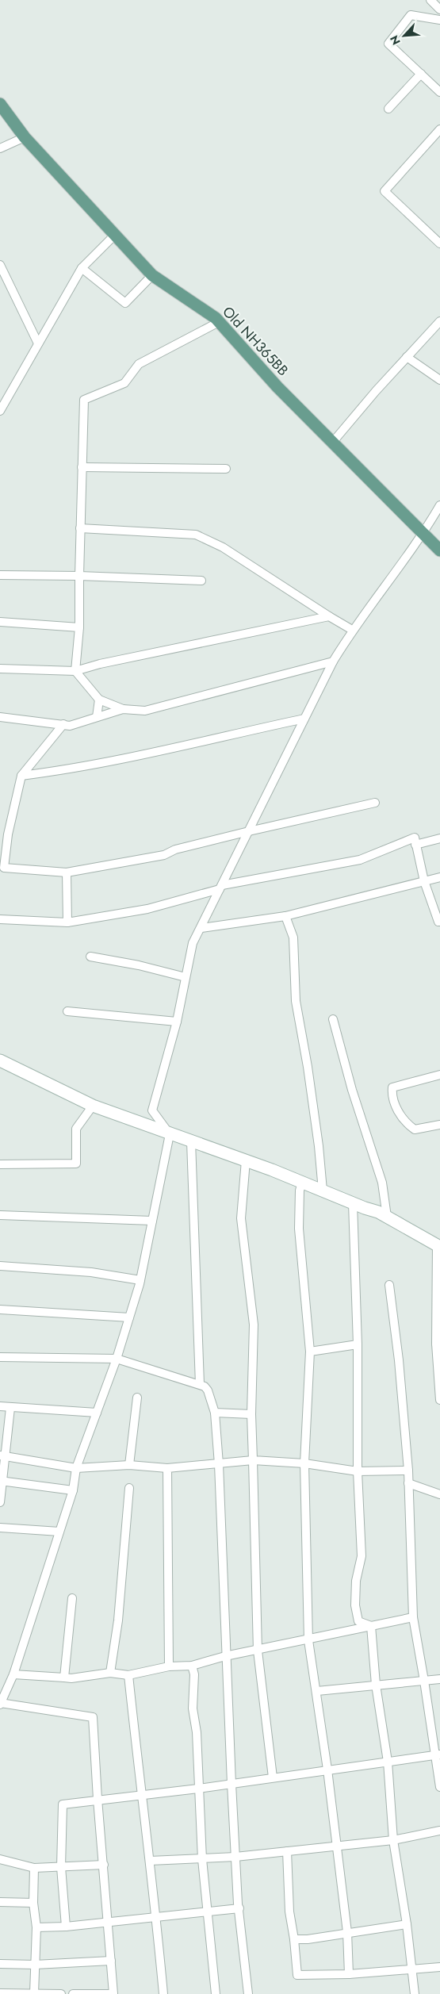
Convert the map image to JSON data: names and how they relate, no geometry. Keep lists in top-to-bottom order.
{
  "streets": {
    "main road": ["Old NH365BB"]
  },
  "north": "bottom left"
}
